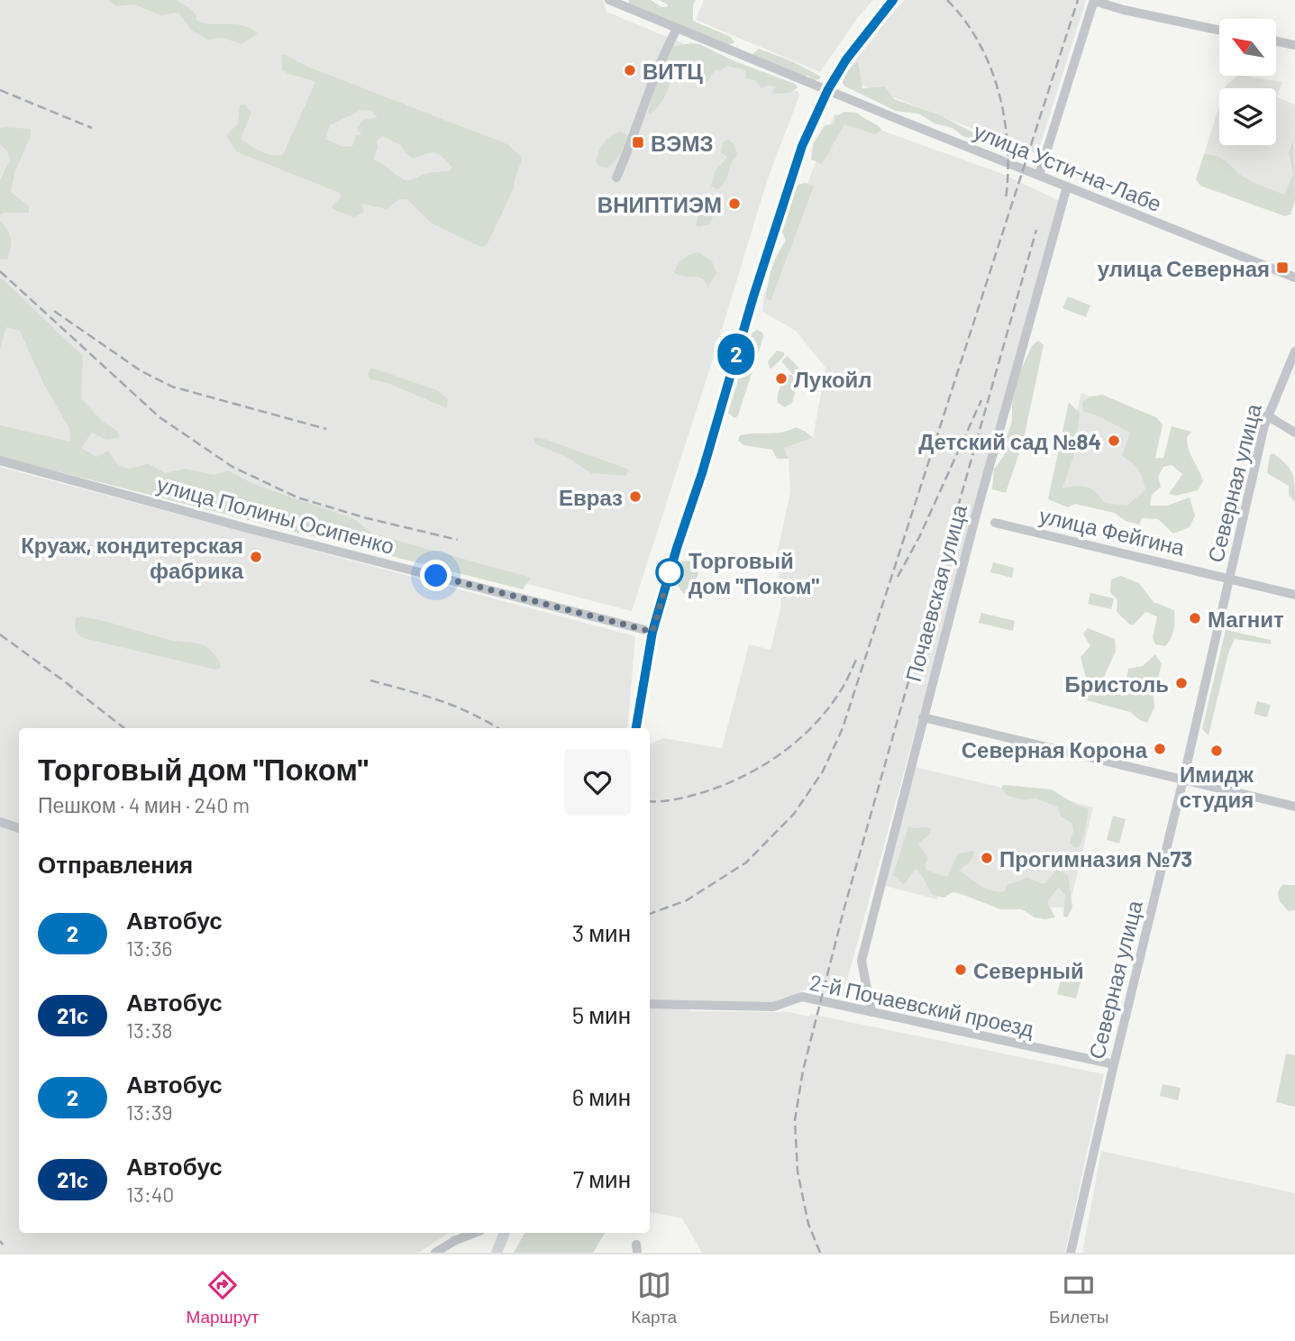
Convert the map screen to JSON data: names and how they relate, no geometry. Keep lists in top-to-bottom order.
{
  "streets": {
    "street": [
      "улица Усти-на-Лабе",
      "Северная улица",
      "улица Полины Осипенко",
      "улица Фейгина",
      "Почаевская улица",
      "2-й Почаевский проезд"
    ]
  },
  "crossings": [
    ["улица Усти-на-Лабе", "Почаевская улица"],
    ["Северная улица", "улица Фейгина"],
    ["Северная улица", "2-й Почаевский проезд"],
    ["Почаевская улица", "2-й Почаевский проезд"]
  ],
  "places": {
    "other": [
      "ВИТЦ",
      "ВНИПТИЭМ",
      "Лукойл",
      "Детский сад №84",
      "Евраз",
      "Круаж, кондитерская фабрика",
      "Торговый дом \"Поком\"",
      "Магнит",
      "Бристоль",
      "Северная Корона",
      "Имидж студия",
      "Прогимназия №73",
      "Северный"
    ],
    "transit": ["ВЭМЗ", "улица Северная"]
  },
  "lines": ["bus line 2"],
  "north": "top left",
  "page": {
    "on_map": "2",
    "heading": [
      ["Торговый дом \"Поком\"", "Пешком · 4 мин · 240 m"],
      "Отправления"
    ],
    "list": [
      {
        "mark": "2",
        "name": "Автобус",
        "note": "13:36",
        "value": "3 мин"
      },
      {
        "mark": "21с",
        "name": "Автобус",
        "note": "13:38",
        "value": "5 мин"
      },
      {
        "mark": "2",
        "name": "Автобус",
        "note": "13:39",
        "value": "6 мин"
      },
      {
        "mark": "21с",
        "name": "Автобус",
        "note": "13:40",
        "value": "7 мин"
      }
    ],
    "tabs": ["Маршрут", "Карта", "Билеты"]
  }
}
